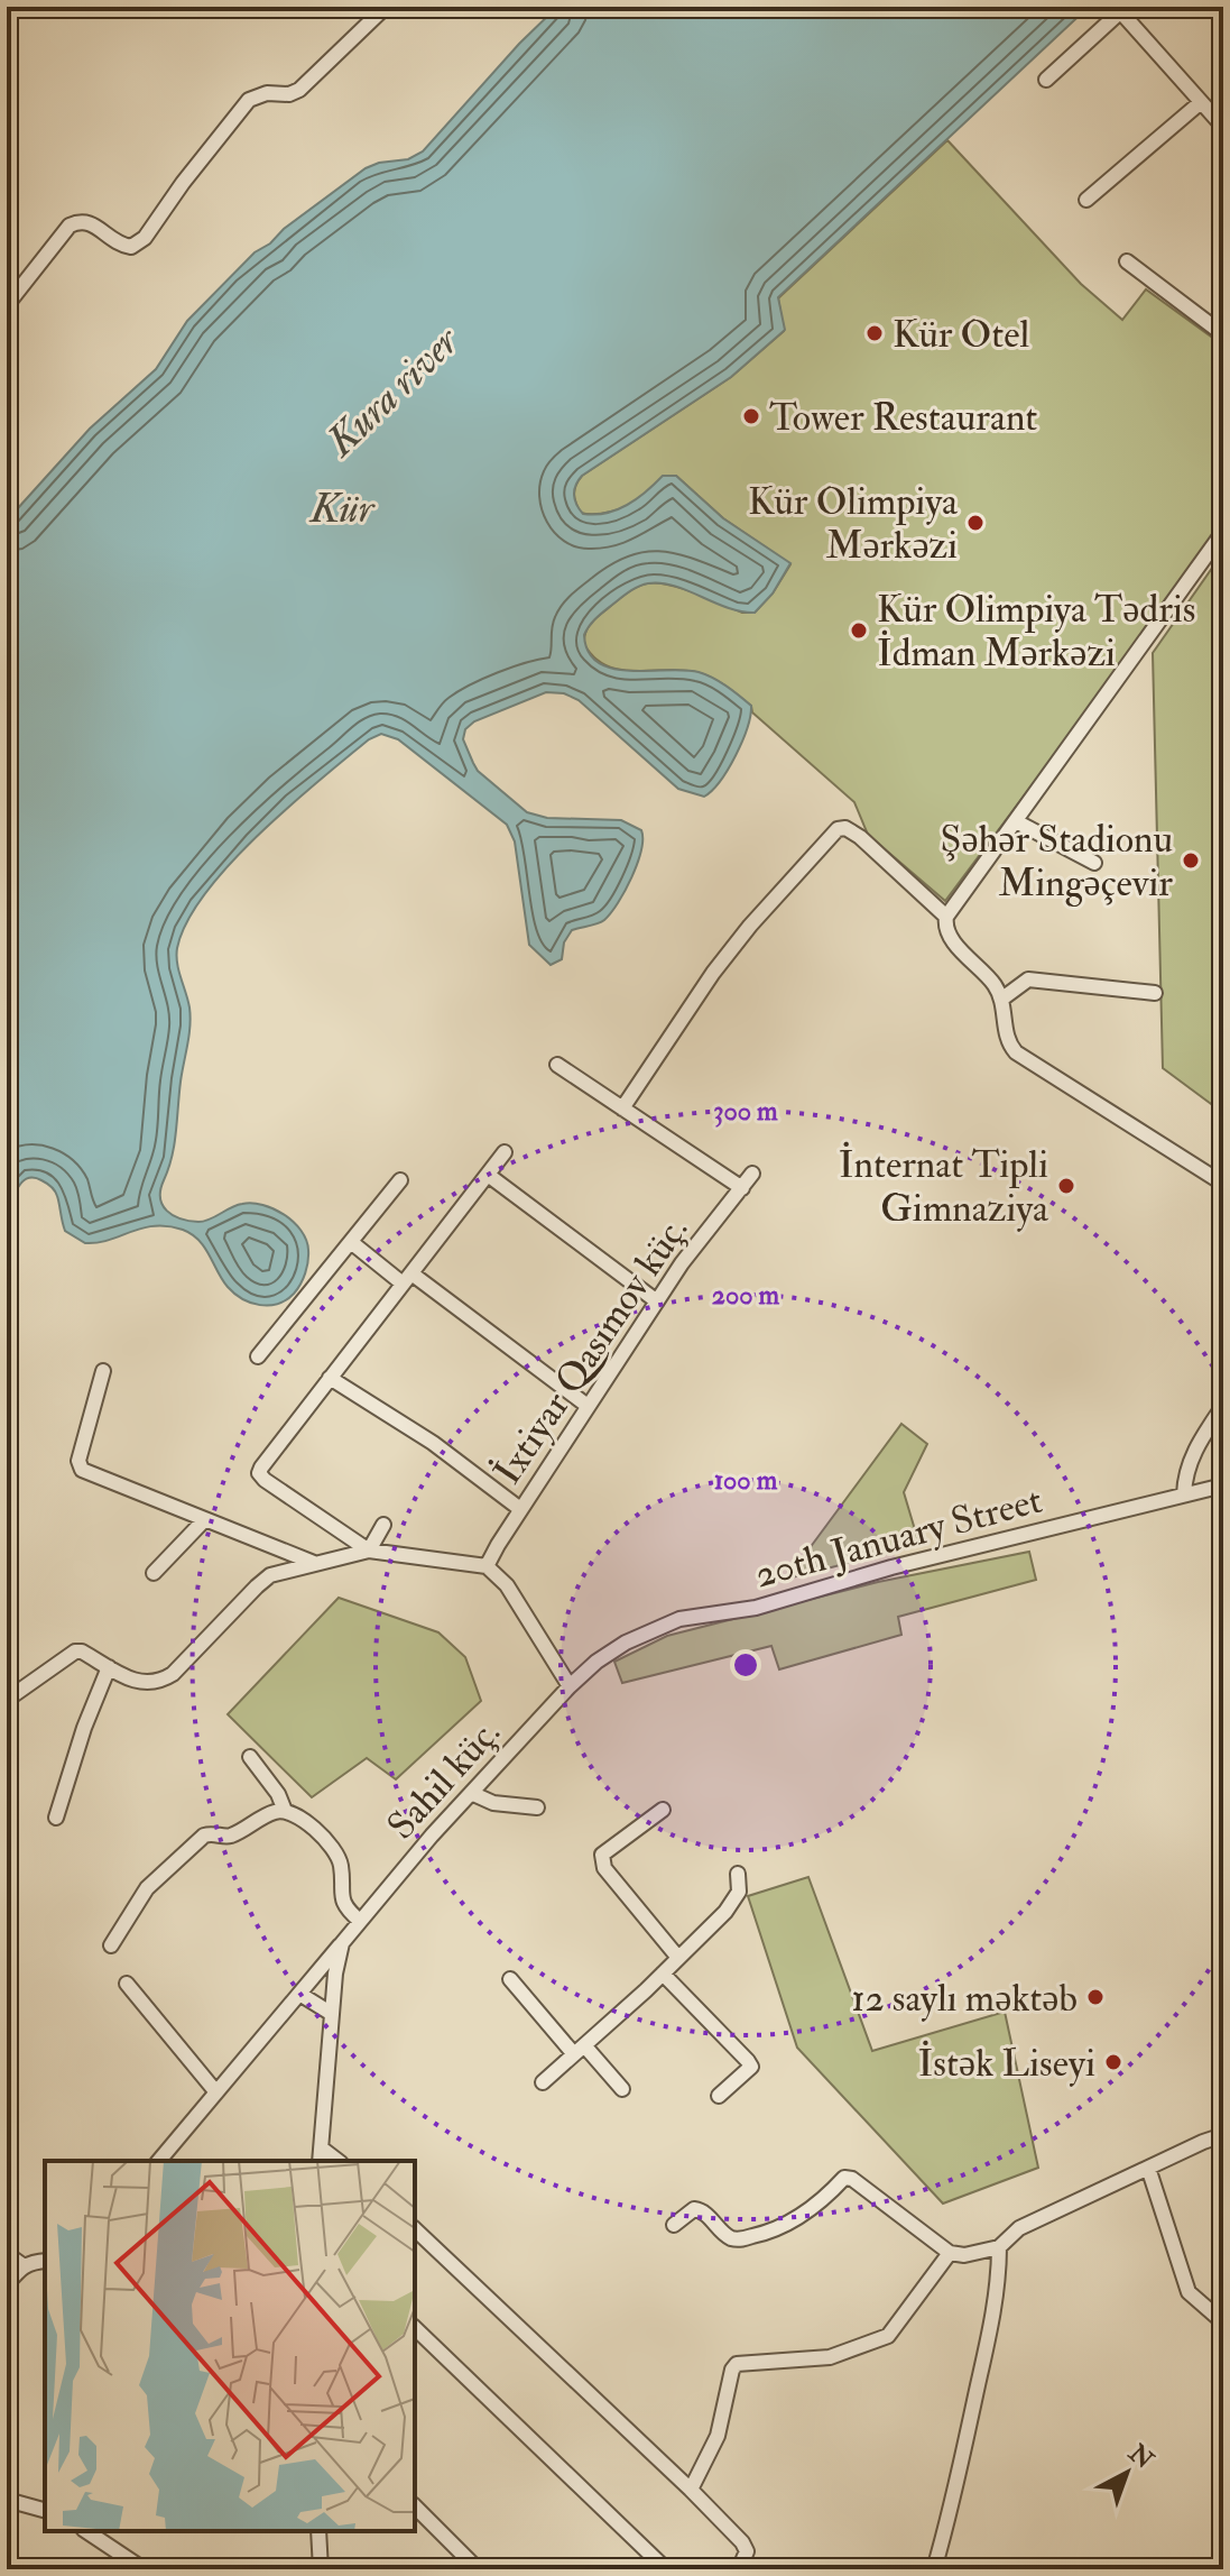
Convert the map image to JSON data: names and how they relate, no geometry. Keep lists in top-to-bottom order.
{
  "streets": {
    "street": ["İxtiyar Qasımov küç.", "20th January Street", "Sahil küç."]
  },
  "crossings": [
    ["20th January Street", "Sahil küç."]
  ],
  "water": ["Kura river", "Kür"],
  "places": [
    "Kür Otel",
    "Tower Restaurant",
    "Kür Olimpiya Mərkəzi",
    "Kür Olimpiya Tədris İdman Mərkəzi",
    "Şəhər Stadionu Mingəçevir",
    "İnternat Tipli Gimnaziya",
    "12 saylı məktəb",
    "İstək Liseyi"
  ],
  "north": "top right",
  "rings": ["300 m", "200 m", "100 m"]
}
